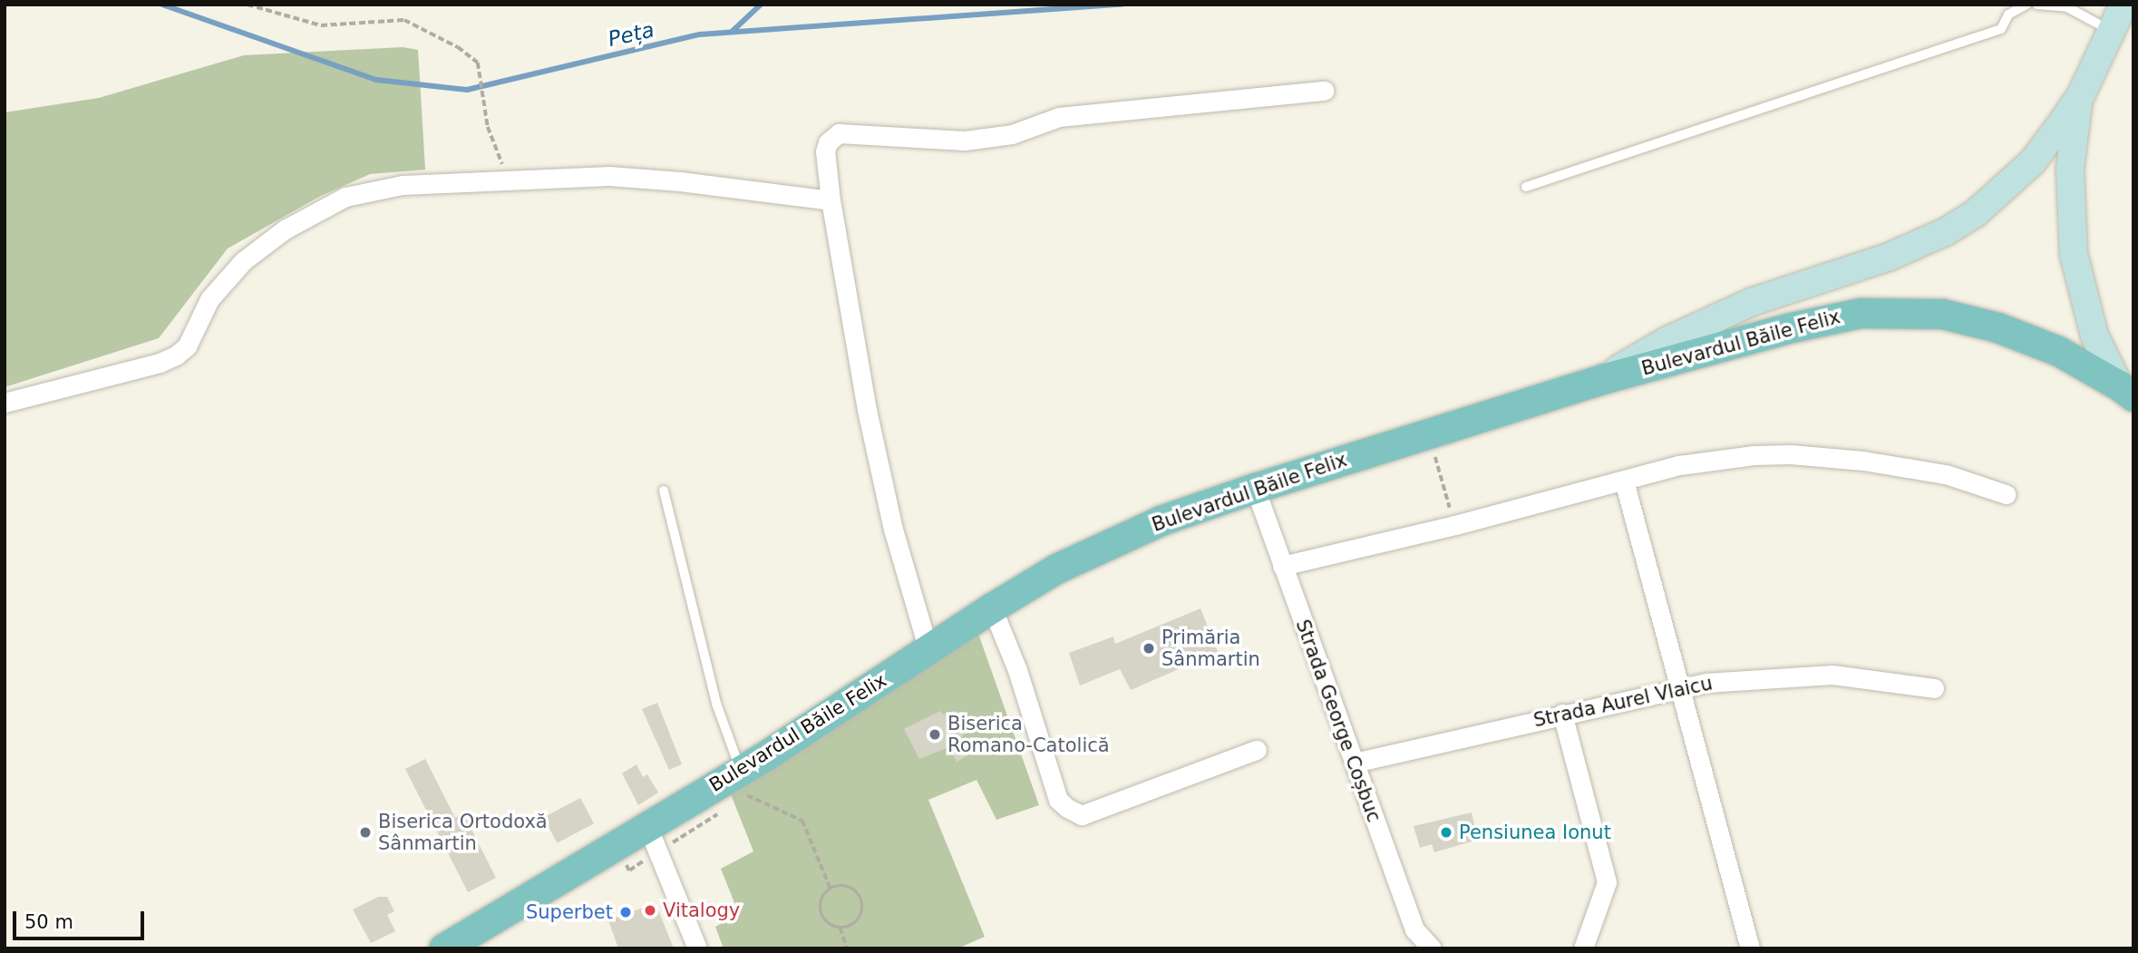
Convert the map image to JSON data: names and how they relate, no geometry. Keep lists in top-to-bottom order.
{
  "streets": {
    "main road": ["Bulevardul Băile Felix"],
    "street": ["Strada Aurel Vlaicu", "Strada George Coșbuc"]
  },
  "crossings": [
    ["Bulevardul Băile Felix", "Strada George Coșbuc"],
    ["Strada Aurel Vlaicu", "Strada George Coșbuc"]
  ],
  "water": ["Peța"],
  "places": [
    "Primăria Sânmartin",
    "Biserica Romano-Catolică",
    "Biserica Ortodoxă Sânmartin",
    "Pensiunea Ionut",
    "Vitalogy",
    "Superbet"
  ],
  "scale_bar": "50 m"
}
